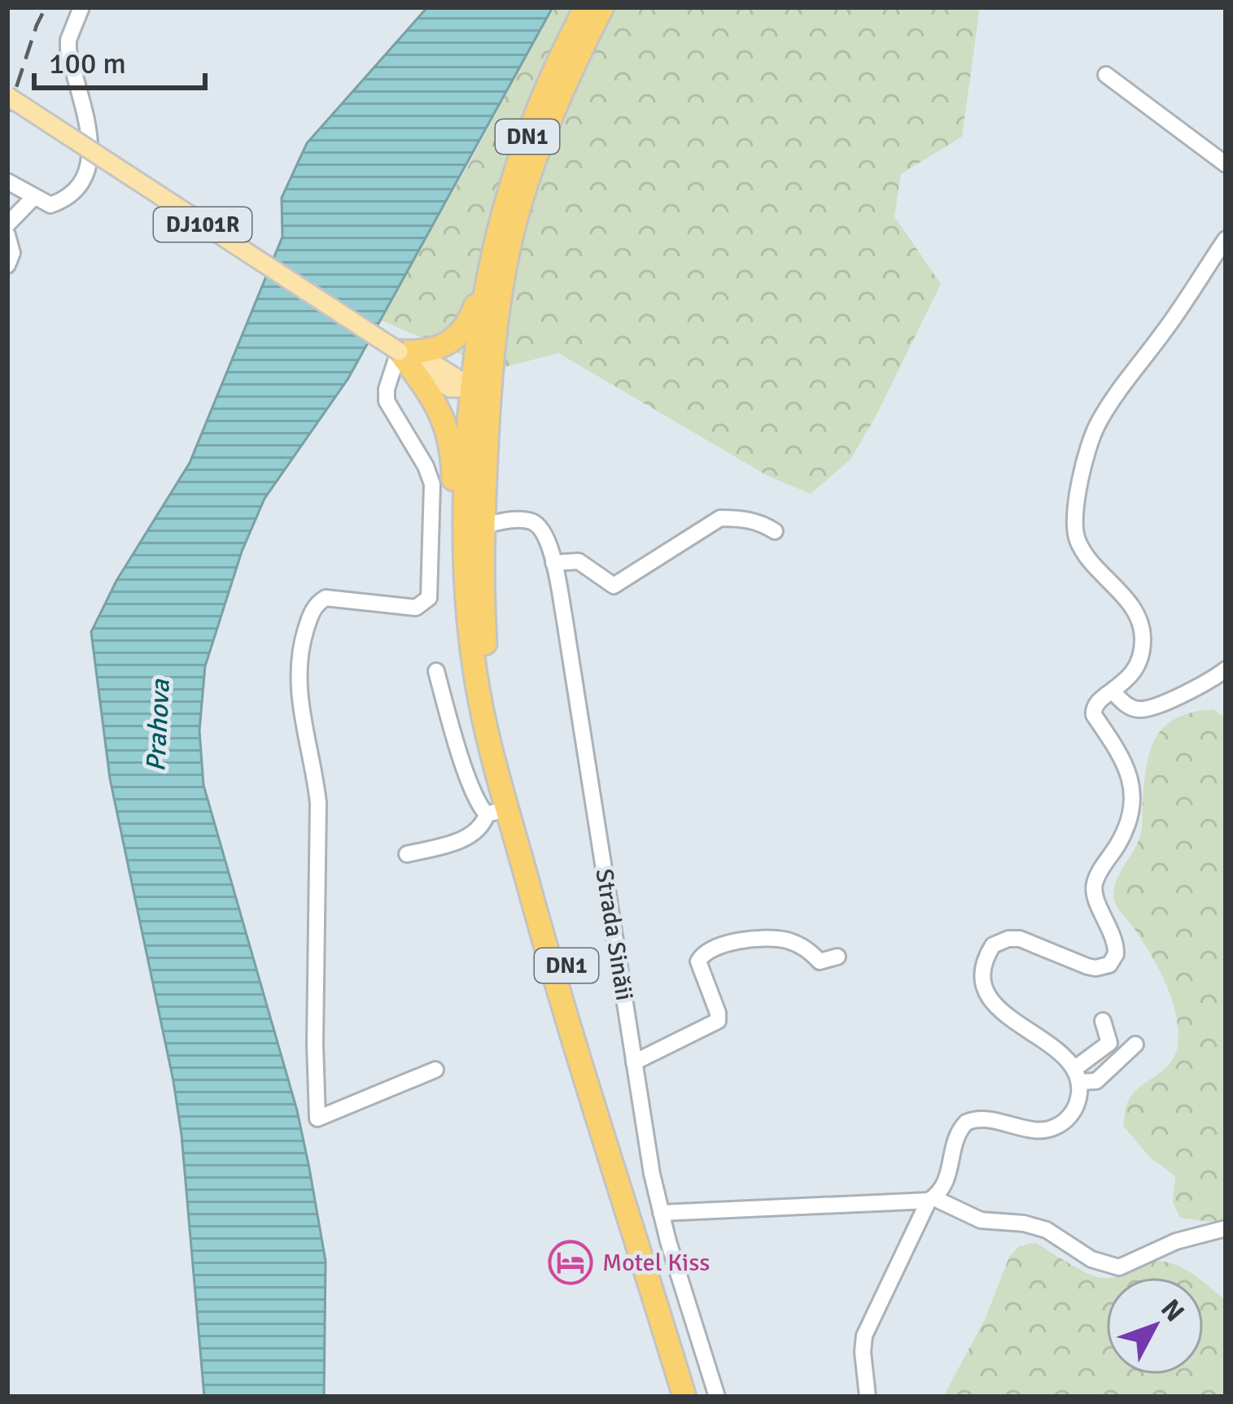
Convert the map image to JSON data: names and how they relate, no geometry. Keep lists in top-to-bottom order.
{
  "streets": {
    "highway": ["DN1"],
    "main road": ["DJ101R"],
    "street": ["Strada Sinăii"]
  },
  "crossings": [
    ["DN1", "DJ101R"],
    ["DN1", "Strada Sinăii"]
  ],
  "water": ["Prahova"],
  "places": {
    "hotel": ["Motel Kiss"]
  },
  "scale_bar": "100 m",
  "north": "top right"
}
